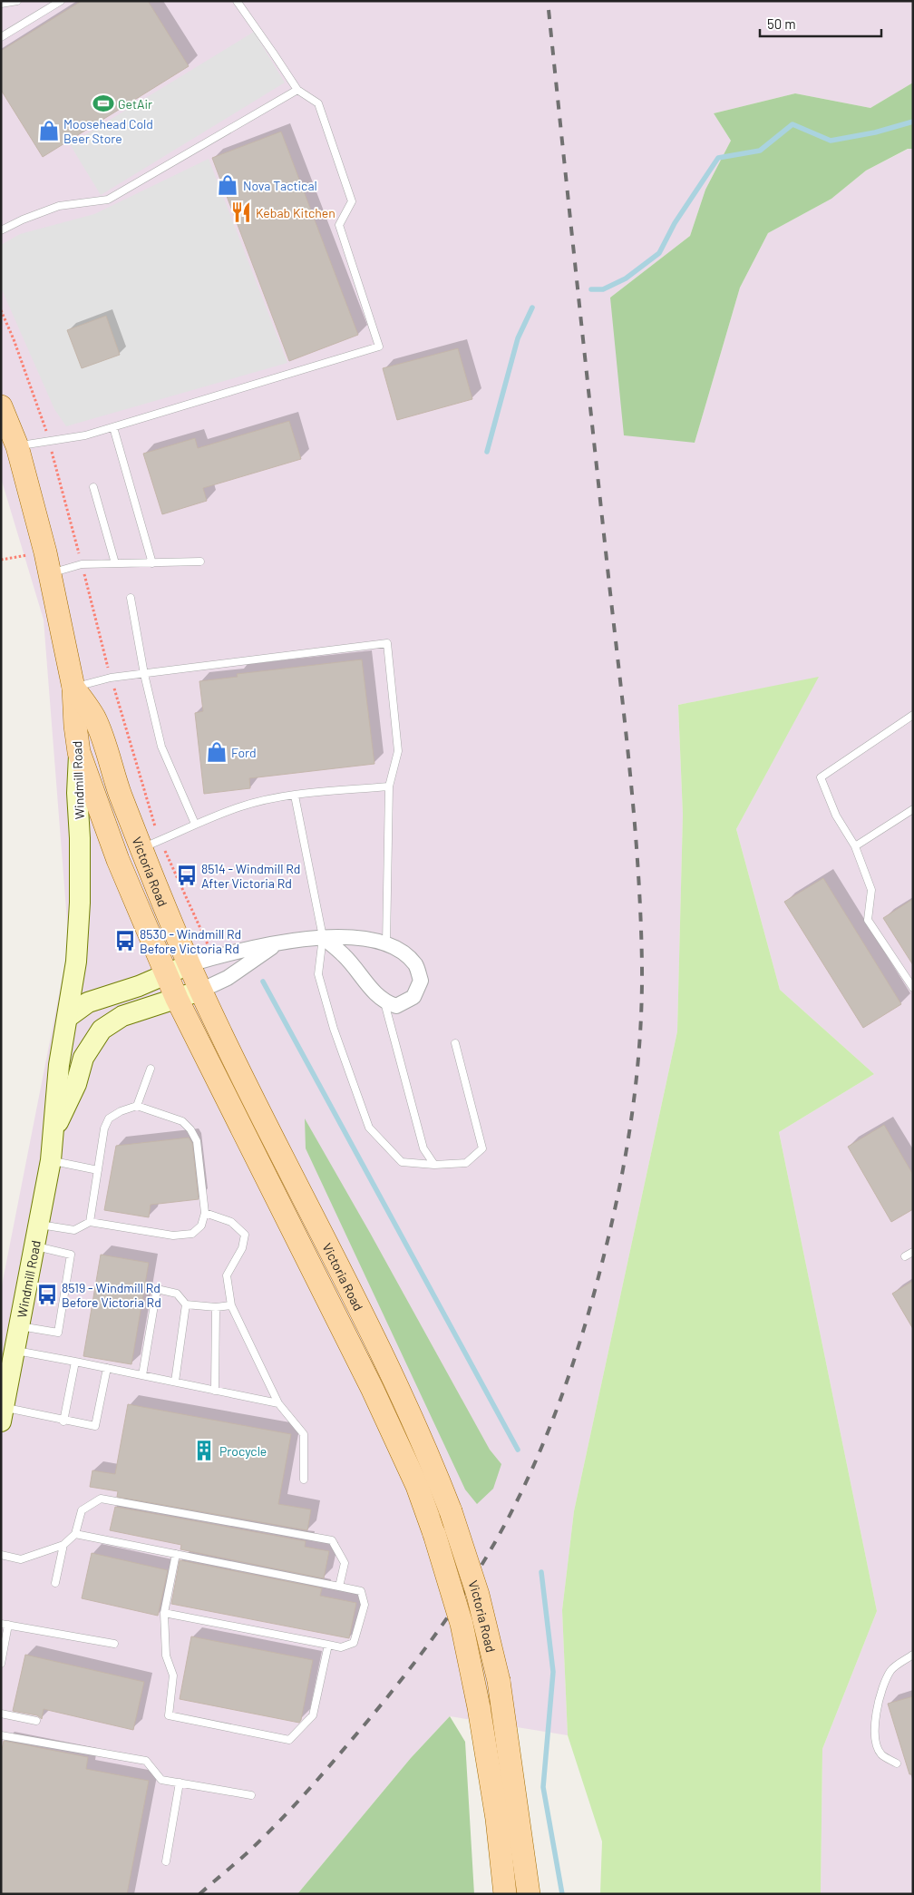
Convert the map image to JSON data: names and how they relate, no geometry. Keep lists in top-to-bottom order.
{
  "streets": {
    "main road": ["Windmill Road", "Victoria Road"]
  },
  "crossings": [
    ["Windmill Road", "Victoria Road"]
  ],
  "places": {
    "sports": ["GetAir"],
    "shop": ["Moosehead Cold Beer Store", "Nova Tactical", "Ford"],
    "restaurant": ["Kebab Kitchen"],
    "bus stop": ["8514 - Windmill Rd After Victoria Rd", "8530 - Windmill Rd Before Victoria Rd", "8519 - Windmill Rd Before Victoria Rd"],
    "building": ["Procycle"]
  },
  "scale_bar": "50 m"
}
